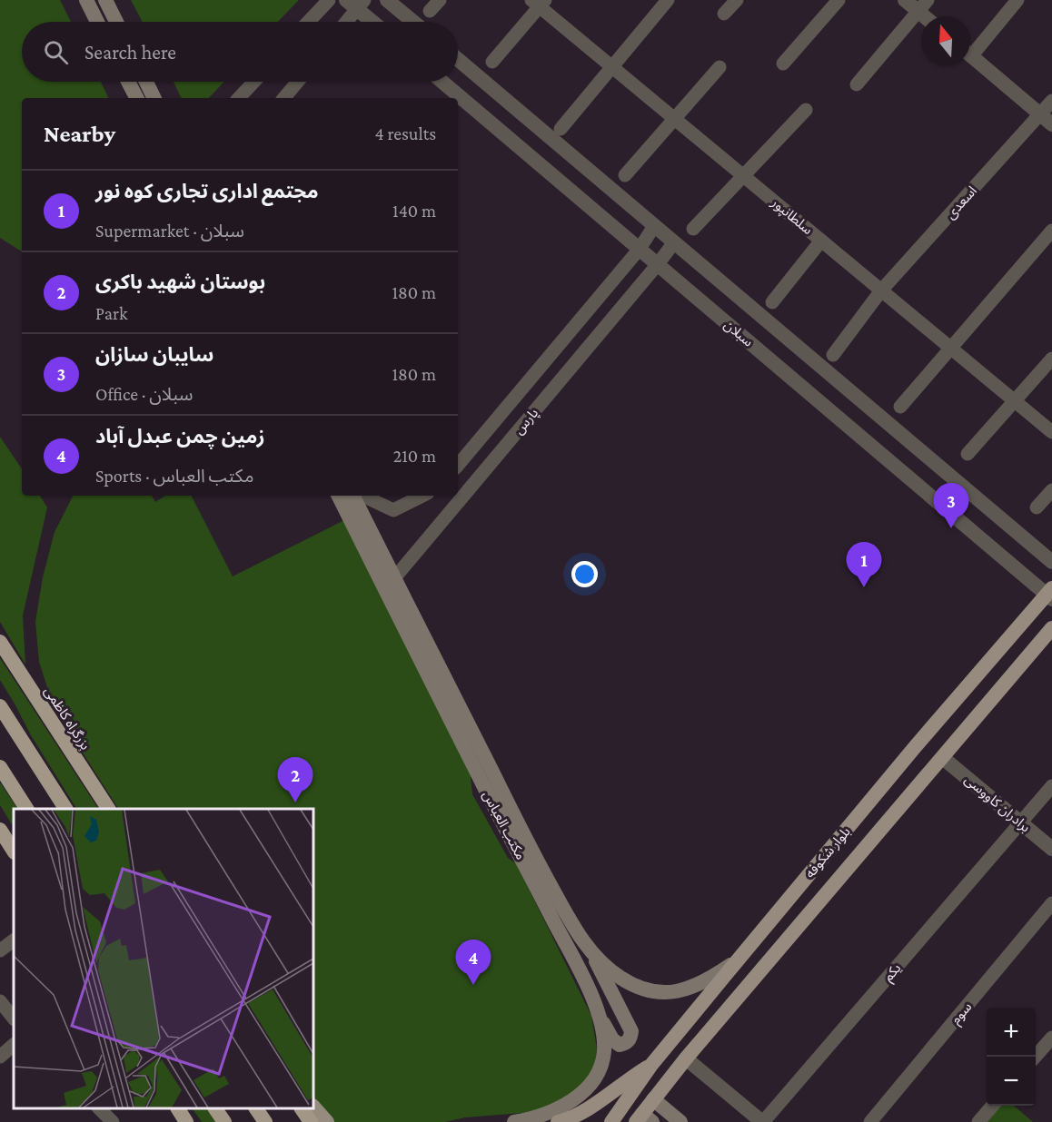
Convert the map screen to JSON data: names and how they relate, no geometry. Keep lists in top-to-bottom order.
{
  "streets": {
    "highway": ["بزرگراه کاظمی"],
    "main road": ["مکتب العباس", "بلوار شکوفه"],
    "street": [
      "اسعدی",
      "سلطانپور",
      "سبلان",
      "پارس",
      "برادران کاووسی",
      "یکم",
      "سوم"
    ]
  },
  "crossings": [
    ["اسعدی", "سلطانپور"],
    ["سبلان", "پارس"],
    ["سبلان", "بلوار شکوفه"],
    ["پارس", "مکتب العباس"],
    ["برادران کاووسی", "بلوار شکوفه"],
    ["برادران کاووسی", "یکم"],
    ["مکتب العباس", "بلوار شکوفه"]
  ],
  "north": "top",
  "page": {
    "search": "Search here",
    "heading": ["Nearby", "4 results"],
    "list": [
      {
        "mark": "1",
        "name": "مجتمع اداری تجاری کوه نور",
        "note": "Supermarket · سبلان",
        "value": "140 m"
      },
      {
        "mark": "2",
        "name": "بوستان شهید باکری",
        "note": "Park",
        "value": "180 m"
      },
      {
        "mark": "3",
        "name": "سایبان سازان",
        "note": "Office · سبلان",
        "value": "180 m"
      },
      {
        "mark": "4",
        "name": "زمین چمن عبدل آباد",
        "note": "Sports · مکتب العباس",
        "value": "210 m"
      }
    ],
    "pins": [
      "3",
      "1",
      "2",
      "4"
    ],
    "map_buttons": ["+", "−"]
  }
}
